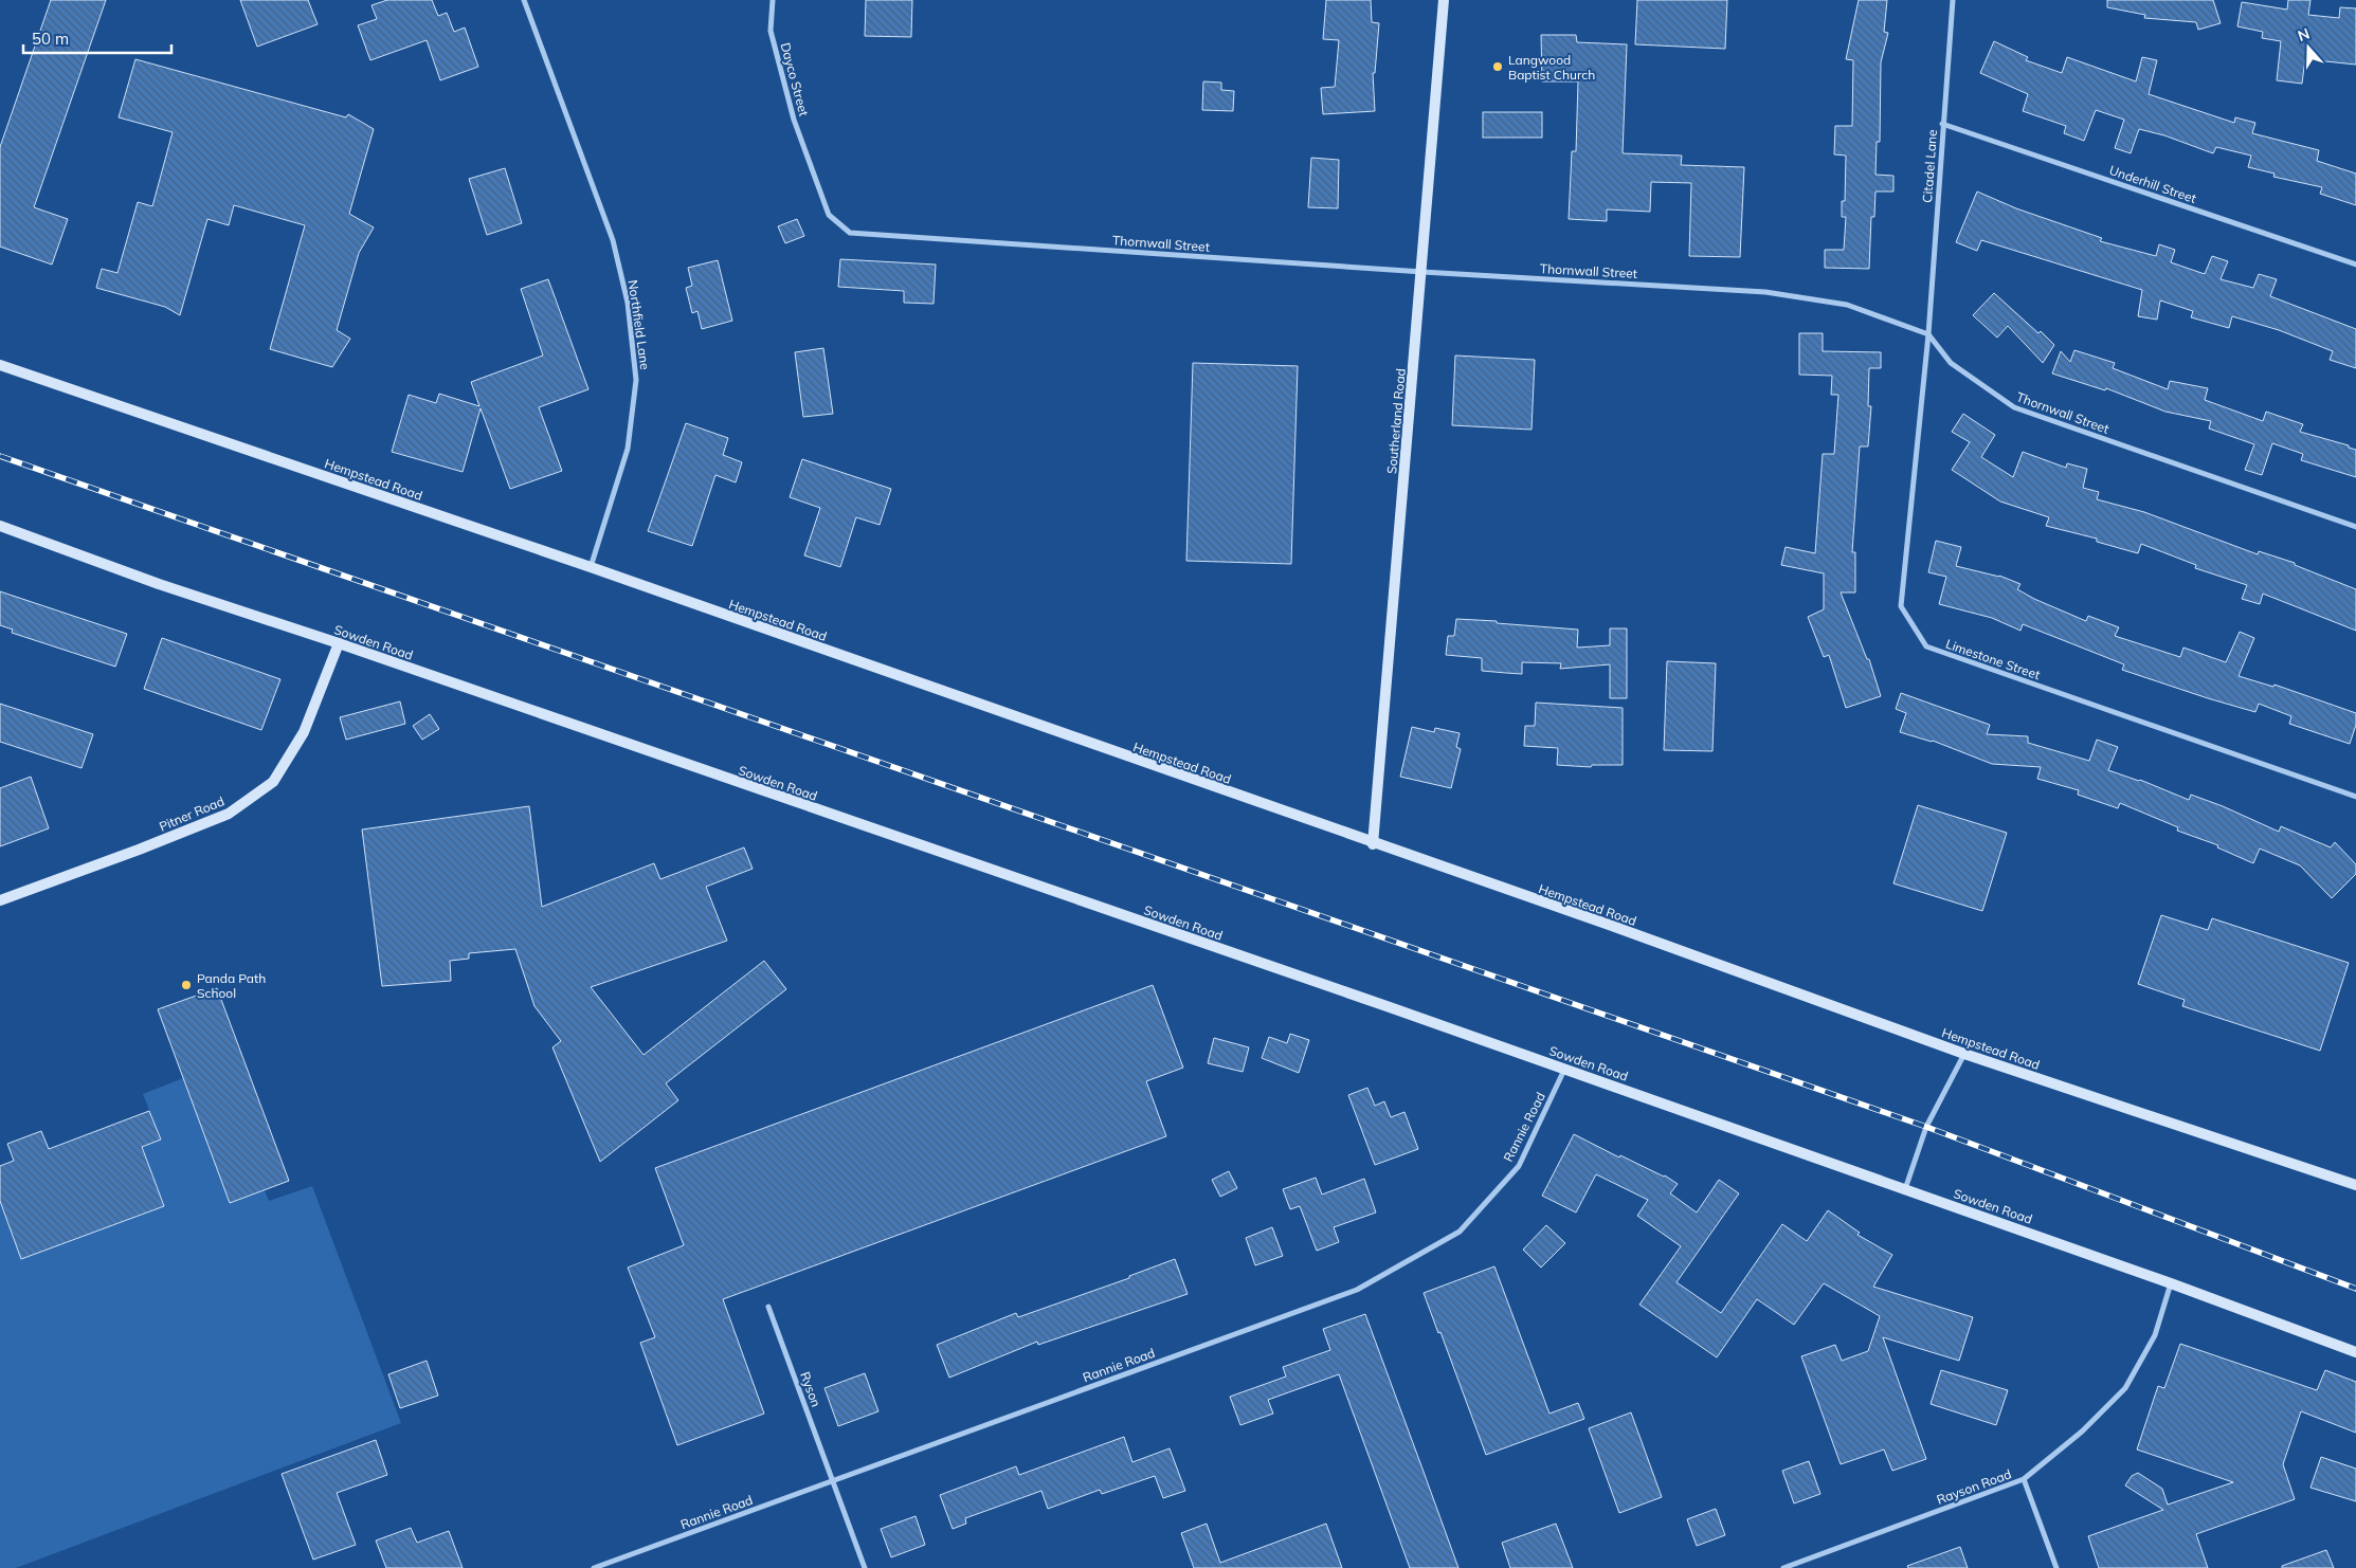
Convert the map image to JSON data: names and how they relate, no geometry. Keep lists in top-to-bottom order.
{
  "streets": {
    "street": [
      "Dayco Street",
      "Citadel Lane",
      "Underhill Street",
      "Thornwall Street",
      "Northfield Lane",
      "Southerland Road",
      "Hempstead Road",
      "Sowden Road",
      "Limestone Street",
      "Pitner Road",
      "Rannie Road",
      "Ryson",
      "Rayson Road"
    ]
  },
  "crossings": [
    ["Dayco Street", "Thornwall Street"],
    ["Citadel Lane", "Underhill Street"],
    ["Citadel Lane", "Thornwall Street"],
    ["Citadel Lane", "Limestone Street"],
    ["Thornwall Street", "Southerland Road"],
    ["Thornwall Street", "Limestone Street"],
    ["Northfield Lane", "Hempstead Road"],
    ["Southerland Road", "Hempstead Road"],
    ["Sowden Road", "Pitner Road"],
    ["Sowden Road", "Rannie Road"],
    ["Sowden Road", "Rayson Road"],
    ["Rannie Road", "Ryson"]
  ],
  "places": ["Langwood Baptist Church", "Panda Path School"],
  "scale_bar": "50 m",
  "north": "top"
}
